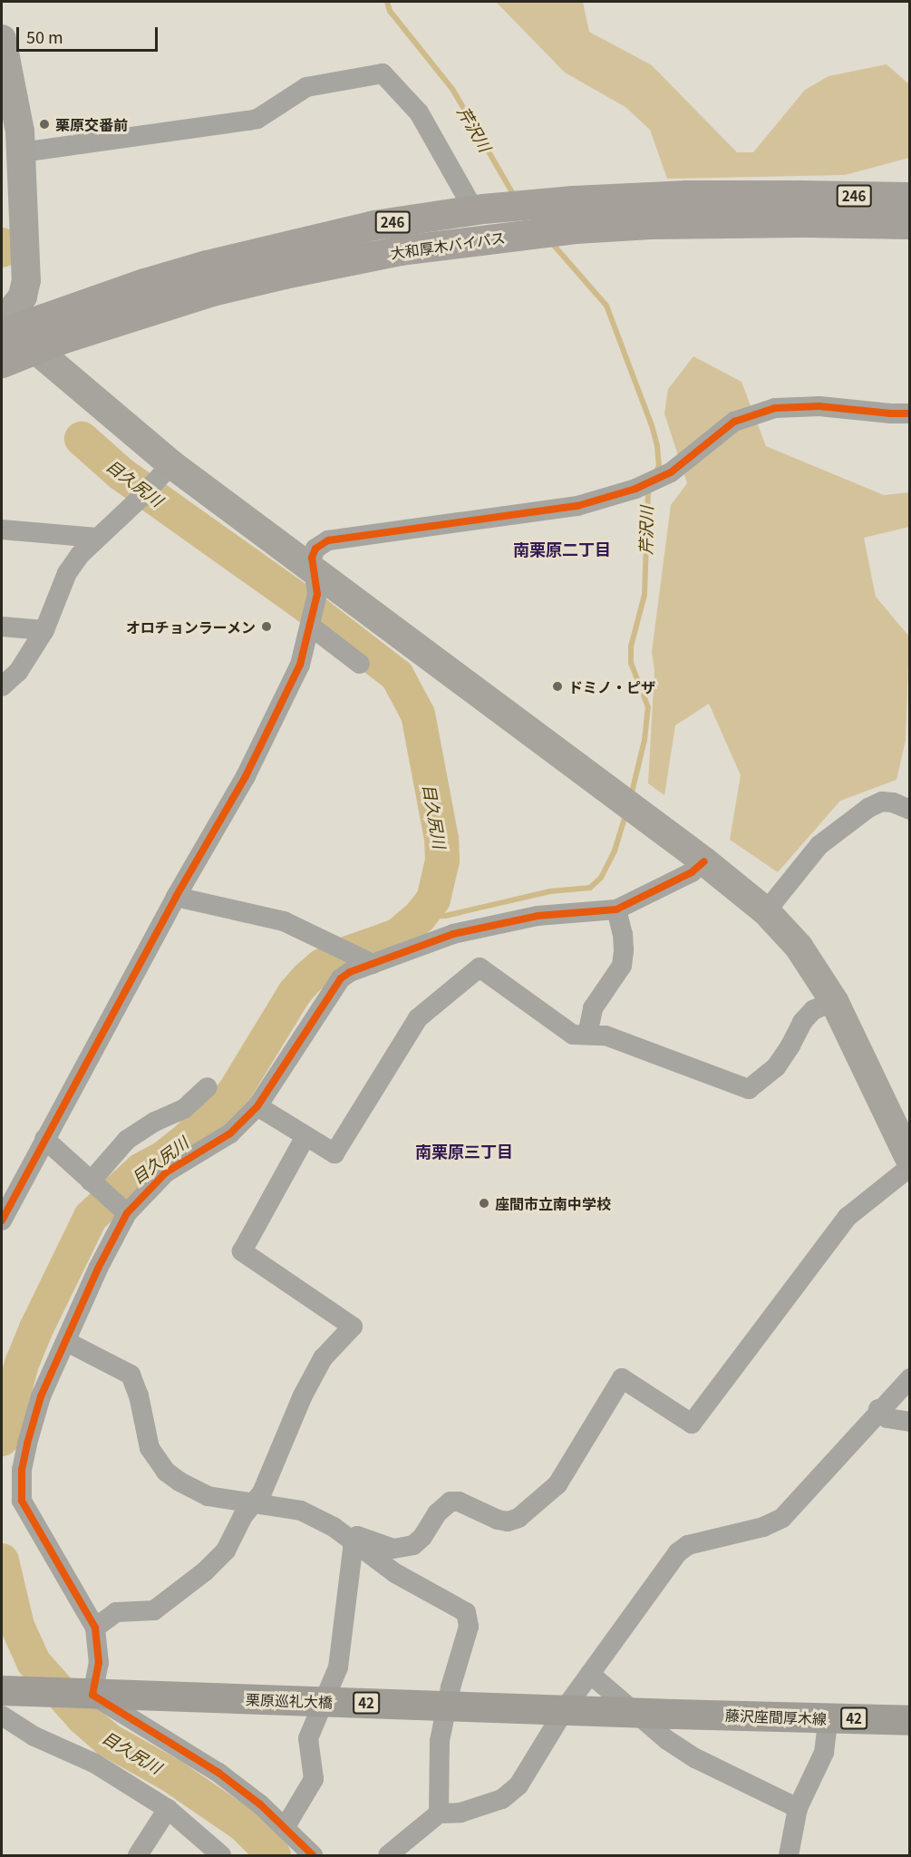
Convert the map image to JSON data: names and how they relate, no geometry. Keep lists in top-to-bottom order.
{
  "streets": {
    "highway": ["246", "大和厚木バイパス"],
    "main road": ["栗原巡礼大橋", "42", "藤沢座間厚木線"]
  },
  "crossings": [
    ["栗原巡礼大橋", "藤沢座間厚木線"]
  ],
  "districts": ["南栗原二丁目", "南栗原三丁目"],
  "water": ["芹沢川", "目久尻川"],
  "places": [
    "栗原交番前",
    "オロチョンラーメン",
    "ドミノ・ピザ",
    "座間市立南中学校"
  ],
  "scale_bar": "50 m"
}
